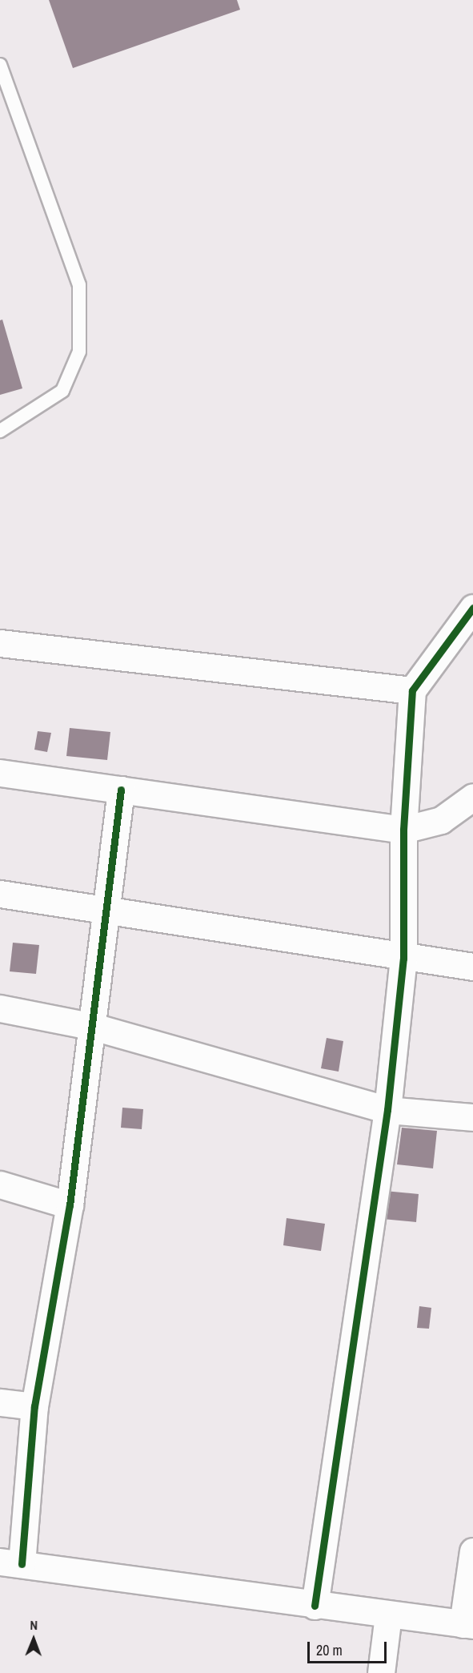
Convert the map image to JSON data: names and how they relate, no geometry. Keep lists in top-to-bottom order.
{
  "scale_bar": "20 m",
  "north": "top"
}
